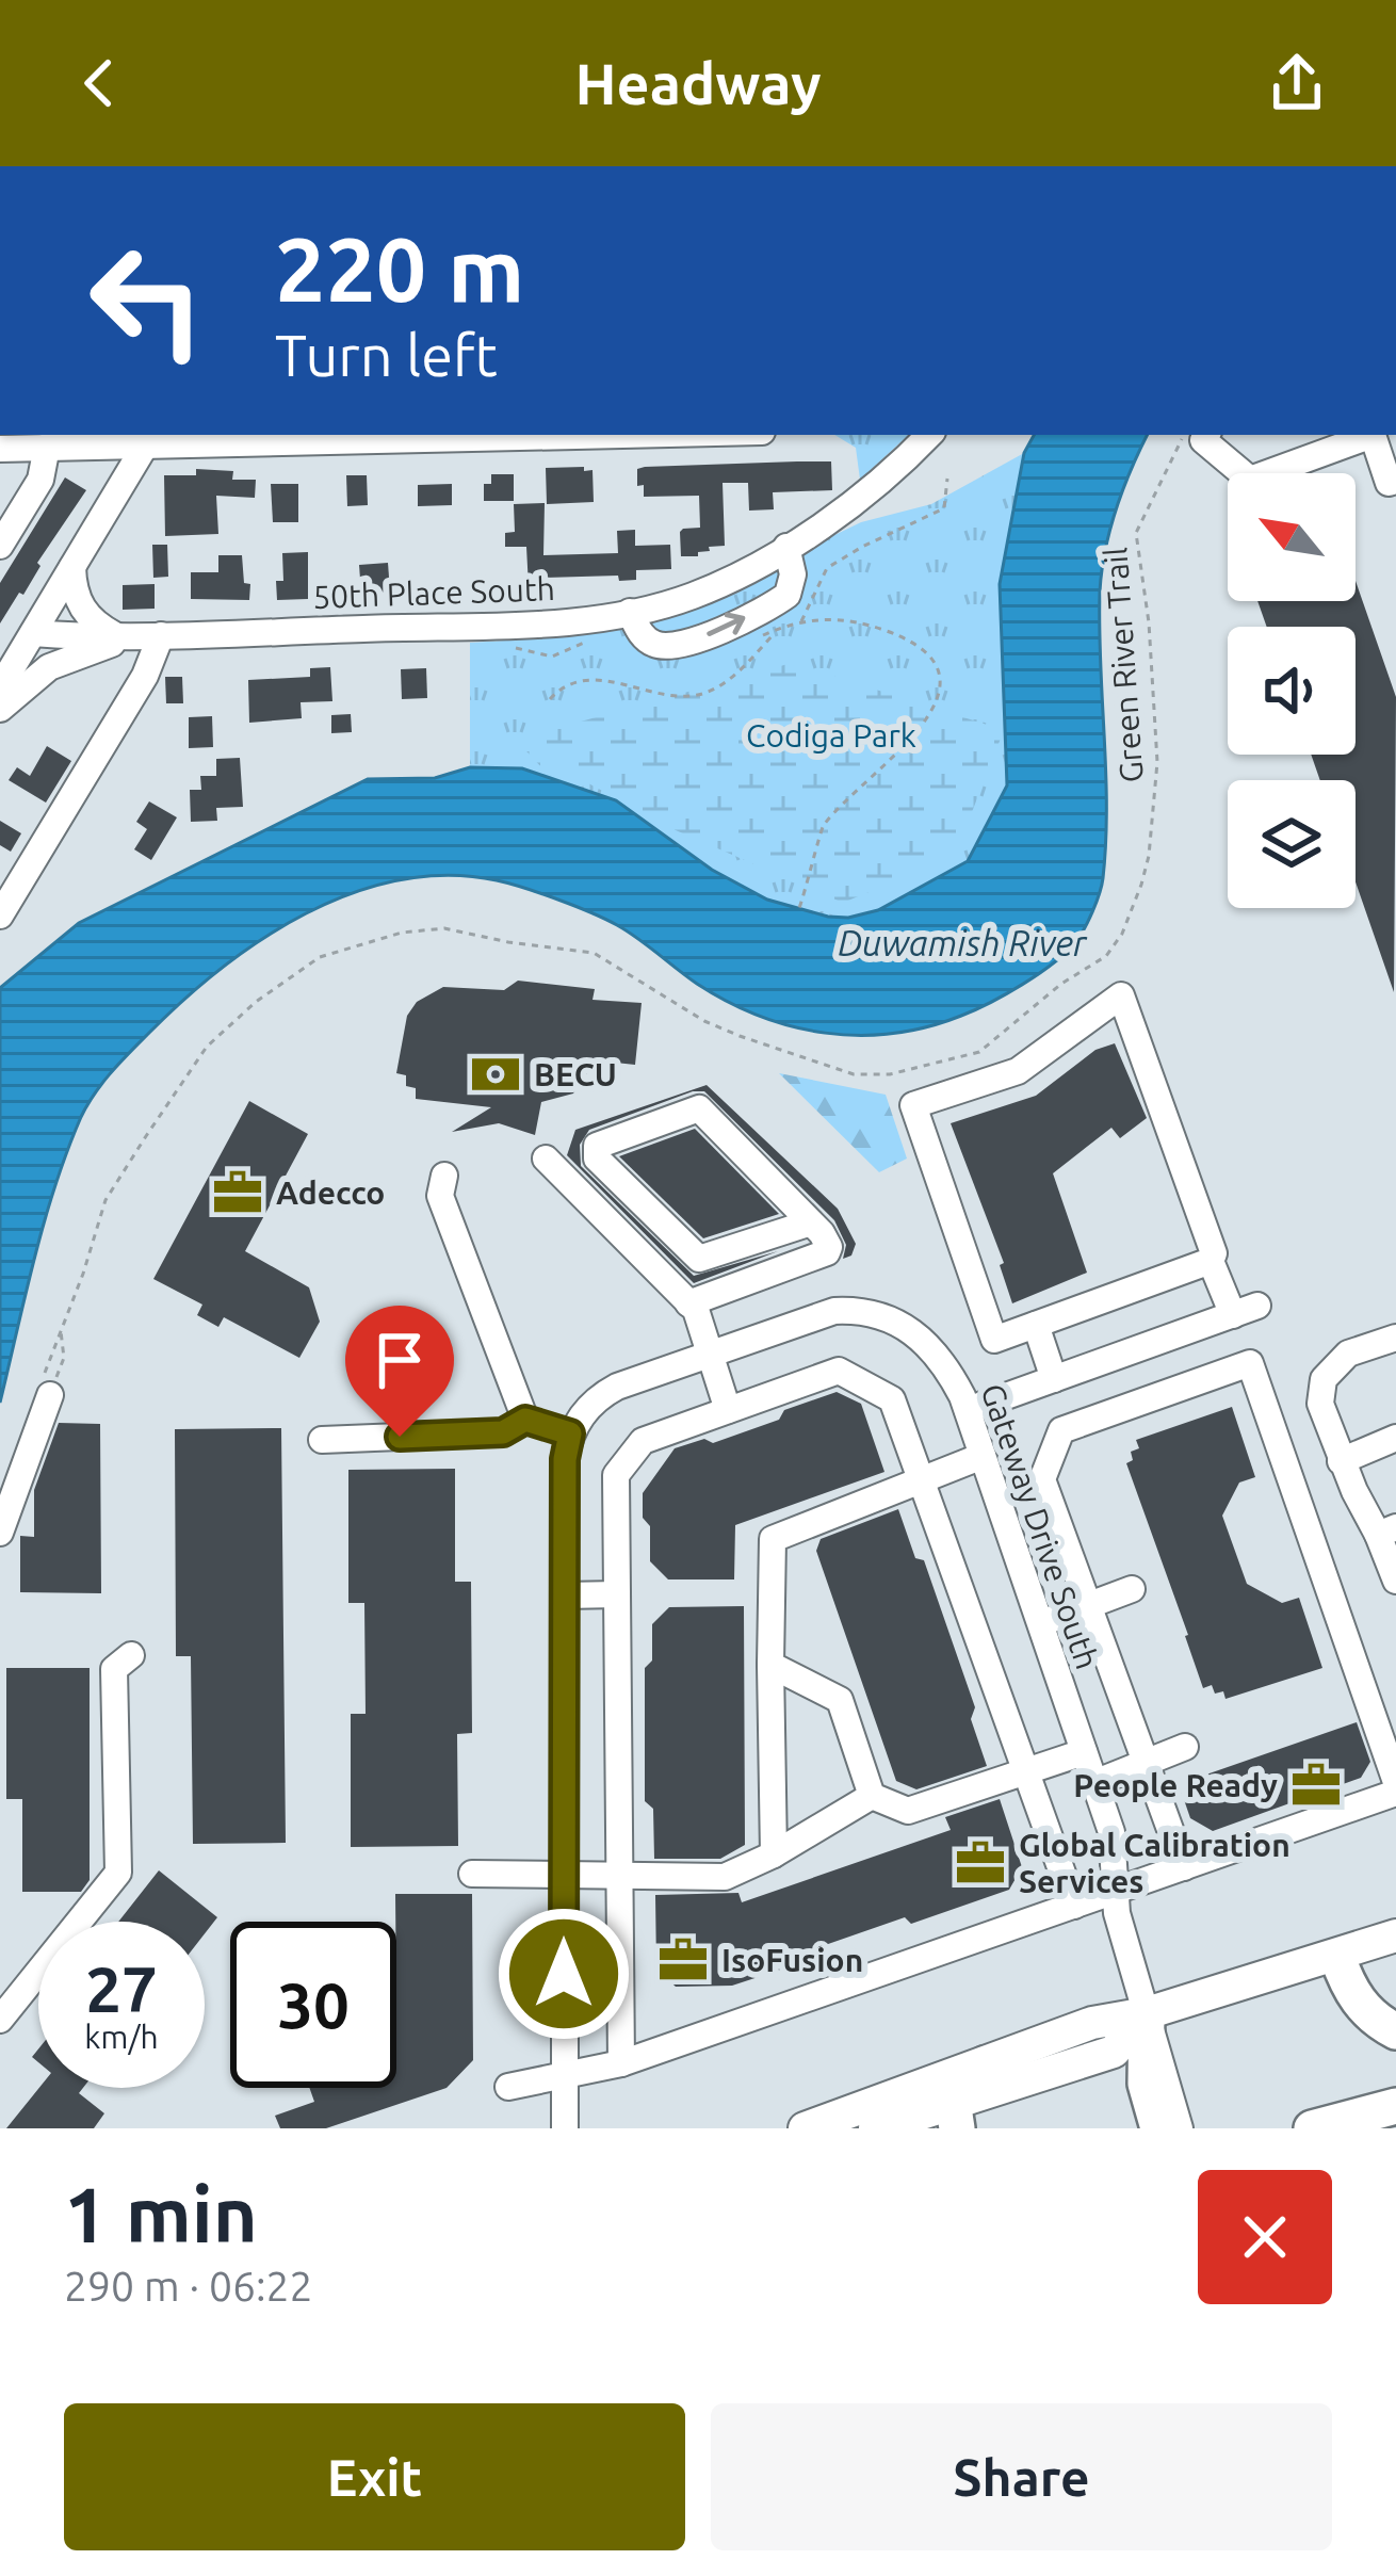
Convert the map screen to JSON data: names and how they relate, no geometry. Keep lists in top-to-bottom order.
{
  "streets": {
    "street": ["50th Place South", "Gateway Drive South"],
    "path": ["Green River Trail"]
  },
  "water": ["Duwamish River"],
  "parks": ["Codiga Park"],
  "places": {
    "bank": ["BECU"],
    "office": [
      "Adecco",
      "People Ready",
      "Global Calibration Services",
      "IsoFusion"
    ]
  },
  "north": "top left",
  "page": {
    "header": "Headway",
    "turn": ["220 m", "Turn left"],
    "speed": "27 km/h",
    "limit": "30",
    "heading": ["1 min", "290 m · 06:22"],
    "buttons": ["Exit", "Share"]
  }
}
